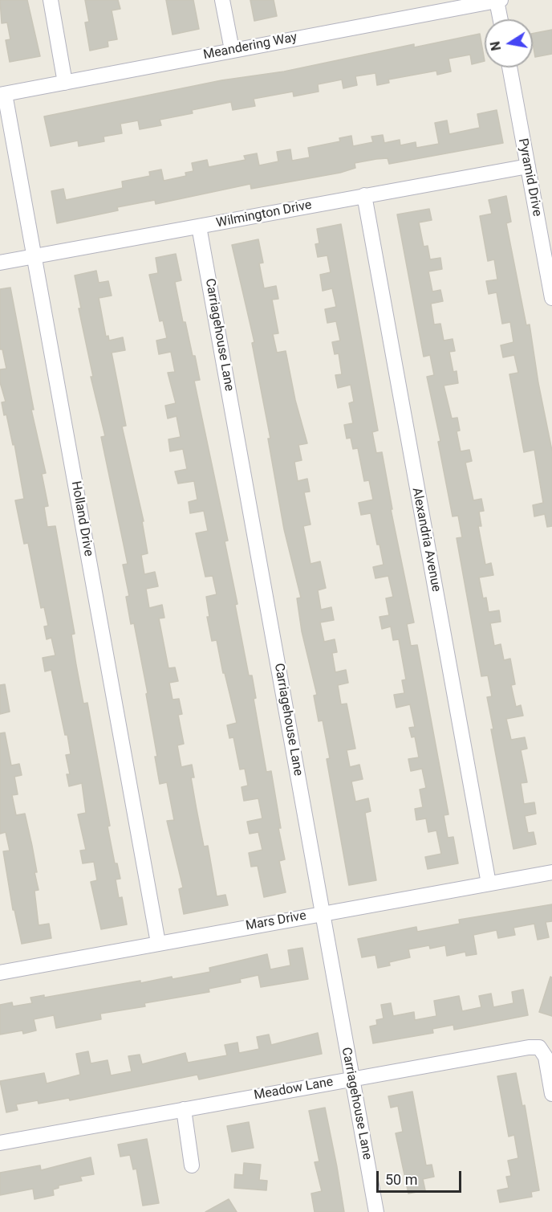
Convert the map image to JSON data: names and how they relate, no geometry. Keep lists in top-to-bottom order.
{
  "streets": {
    "street": [
      "Meandering Way",
      "Pyramid Drive",
      "Wilmington Drive",
      "Carriagehouse Lane",
      "Holland Drive",
      "Alexandria Avenue",
      "Mars Drive",
      "Meadow Lane"
    ]
  },
  "crossings": [
    ["Meandering Way", "Holland Drive"],
    ["Pyramid Drive", "Wilmington Drive"],
    ["Wilmington Drive", "Carriagehouse Lane"],
    ["Wilmington Drive", "Holland Drive"],
    ["Wilmington Drive", "Alexandria Avenue"],
    ["Carriagehouse Lane", "Mars Drive"],
    ["Carriagehouse Lane", "Meadow Lane"],
    ["Holland Drive", "Mars Drive"],
    ["Alexandria Avenue", "Mars Drive"]
  ],
  "scale_bar": "50 m",
  "north": "left"
}
